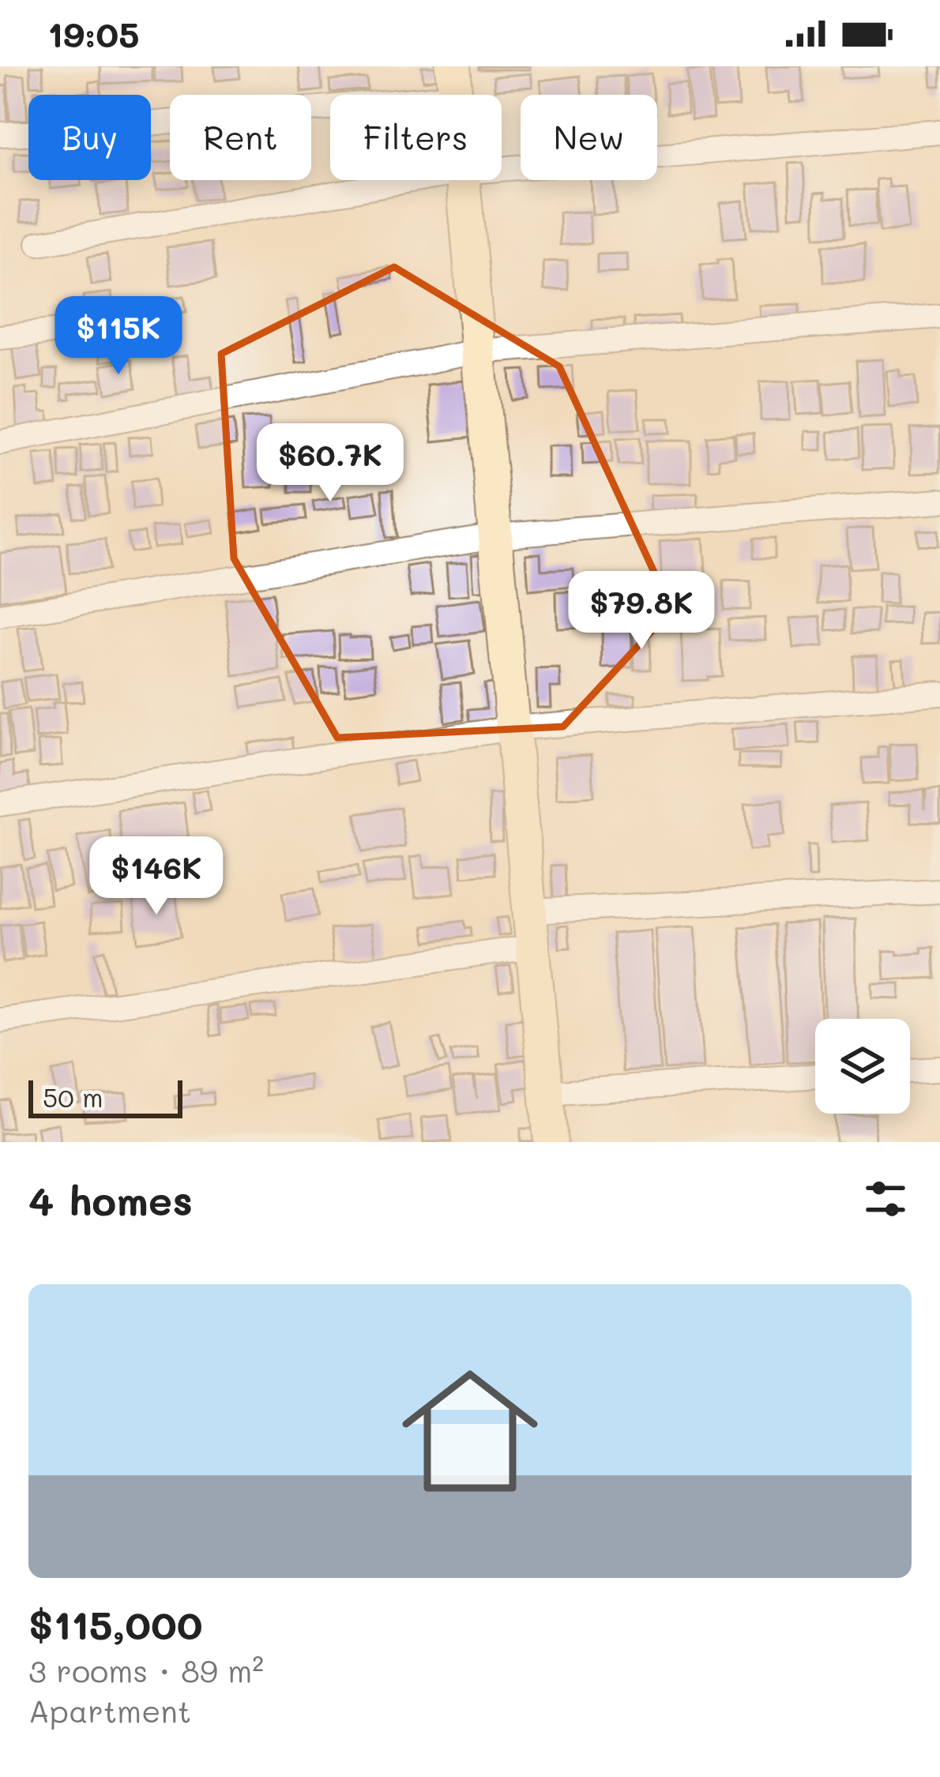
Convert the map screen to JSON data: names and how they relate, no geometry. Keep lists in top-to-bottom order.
{
  "scale_bar": "50 m",
  "page": {
    "status": "19:05",
    "chip": [
      "Buy",
      "Rent",
      "Filters",
      "New"
    ],
    "price": [
      "$115K",
      "$60.7K",
      "$79.8K",
      "$146K"
    ],
    "scale": "50 m",
    "heading": "4 homes",
    "list": [
      {
        "name": "$115,000",
        "note": "3 rooms · 89 m² · Apartment"
      }
    ]
  }
}
